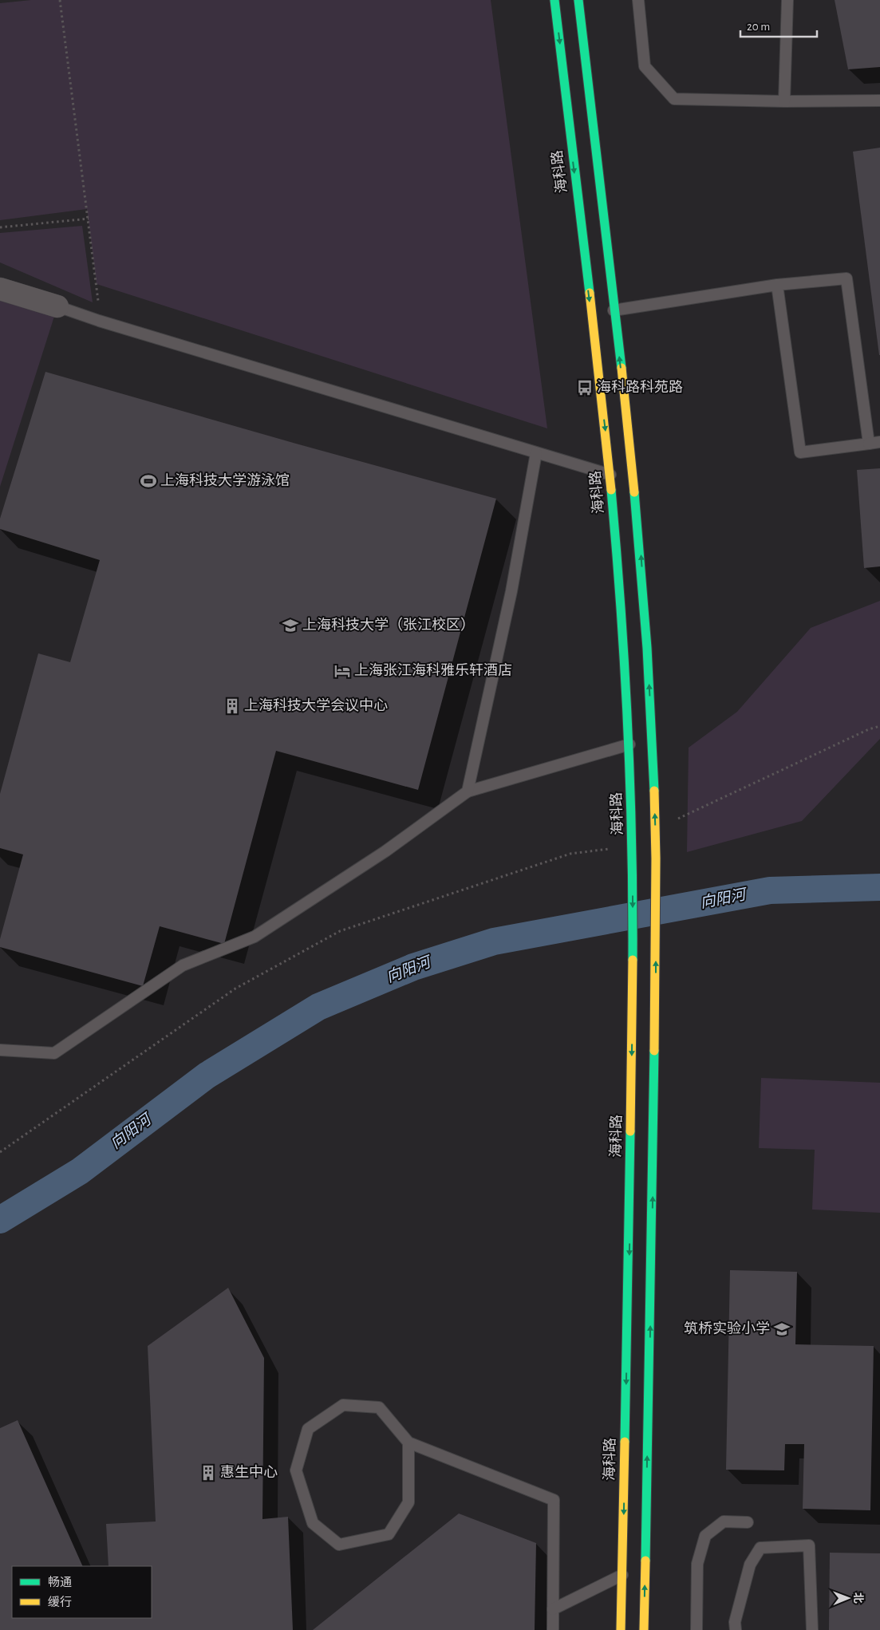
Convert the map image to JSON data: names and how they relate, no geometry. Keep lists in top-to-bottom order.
{
  "streets": {
    "street": ["海科路"]
  },
  "water": ["向阳河"],
  "places": {
    "bus stop": ["海科路科苑路"],
    "sports": ["上海科技大学游泳馆"],
    "school or university": ["上海科技大学（张江校区）", "筑桥实验小学"],
    "hotel": ["上海张江海科雅乐轩酒店"],
    "building": ["上海科技大学会议中心", "惠生中心"]
  },
  "legend": ["畅通", "缓行"],
  "scale_bar": "20 m",
  "north": "right"
}
